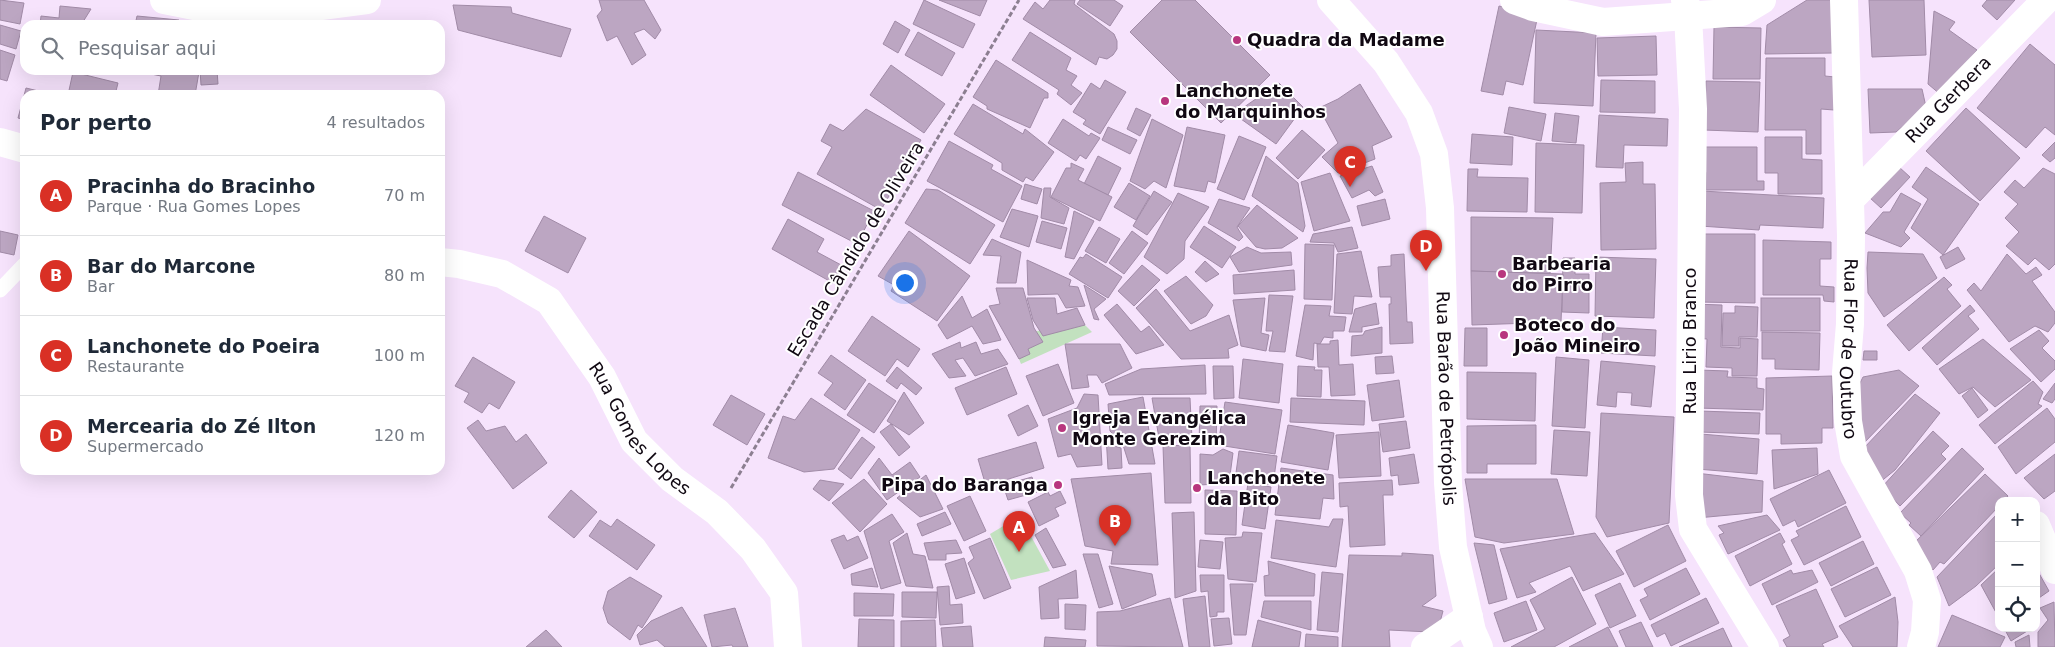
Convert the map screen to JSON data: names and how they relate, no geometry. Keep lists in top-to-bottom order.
{
  "streets": {
    "street": [
      "Rua Gerbera",
      "Rua Lirio Branco",
      "Rua Flor de Outubro",
      "Rua Barão de Petrópolis",
      "Rua Gomes Lopes"
    ],
    "path": ["Escada Cândido de Oliveira"]
  },
  "crossings": [
    ["Rua Gerbera", "Rua Flor de Outubro"],
    ["Escada Cândido de Oliveira", "Rua Gomes Lopes"]
  ],
  "places": [
    "Quadra da Madame",
    "Lanchonete do Marquinhos",
    "Barbearia do Pirro",
    "Boteco do João Mineiro",
    "Igreja Evangélica Monte Gerezim",
    "Pipa do Baranga",
    "Lanchonete da Bito"
  ],
  "page": {
    "search": "Pesquisar aqui",
    "heading": ["Por perto", "4 resultados"],
    "pins": [
      "C",
      "D",
      "B",
      "A"
    ],
    "list": [
      {
        "mark": "A",
        "name": "Pracinha do Bracinho",
        "note": "Parque · Rua Gomes Lopes",
        "value": "70 m"
      },
      {
        "mark": "B",
        "name": "Bar do Marcone",
        "note": "Bar",
        "value": "80 m"
      },
      {
        "mark": "C",
        "name": "Lanchonete do Poeira",
        "note": "Restaurante",
        "value": "100 m"
      },
      {
        "mark": "D",
        "name": "Mercearia do Zé Ilton",
        "note": "Supermercado",
        "value": "120 m"
      }
    ],
    "map_buttons": ["+", "−"]
  }
}
